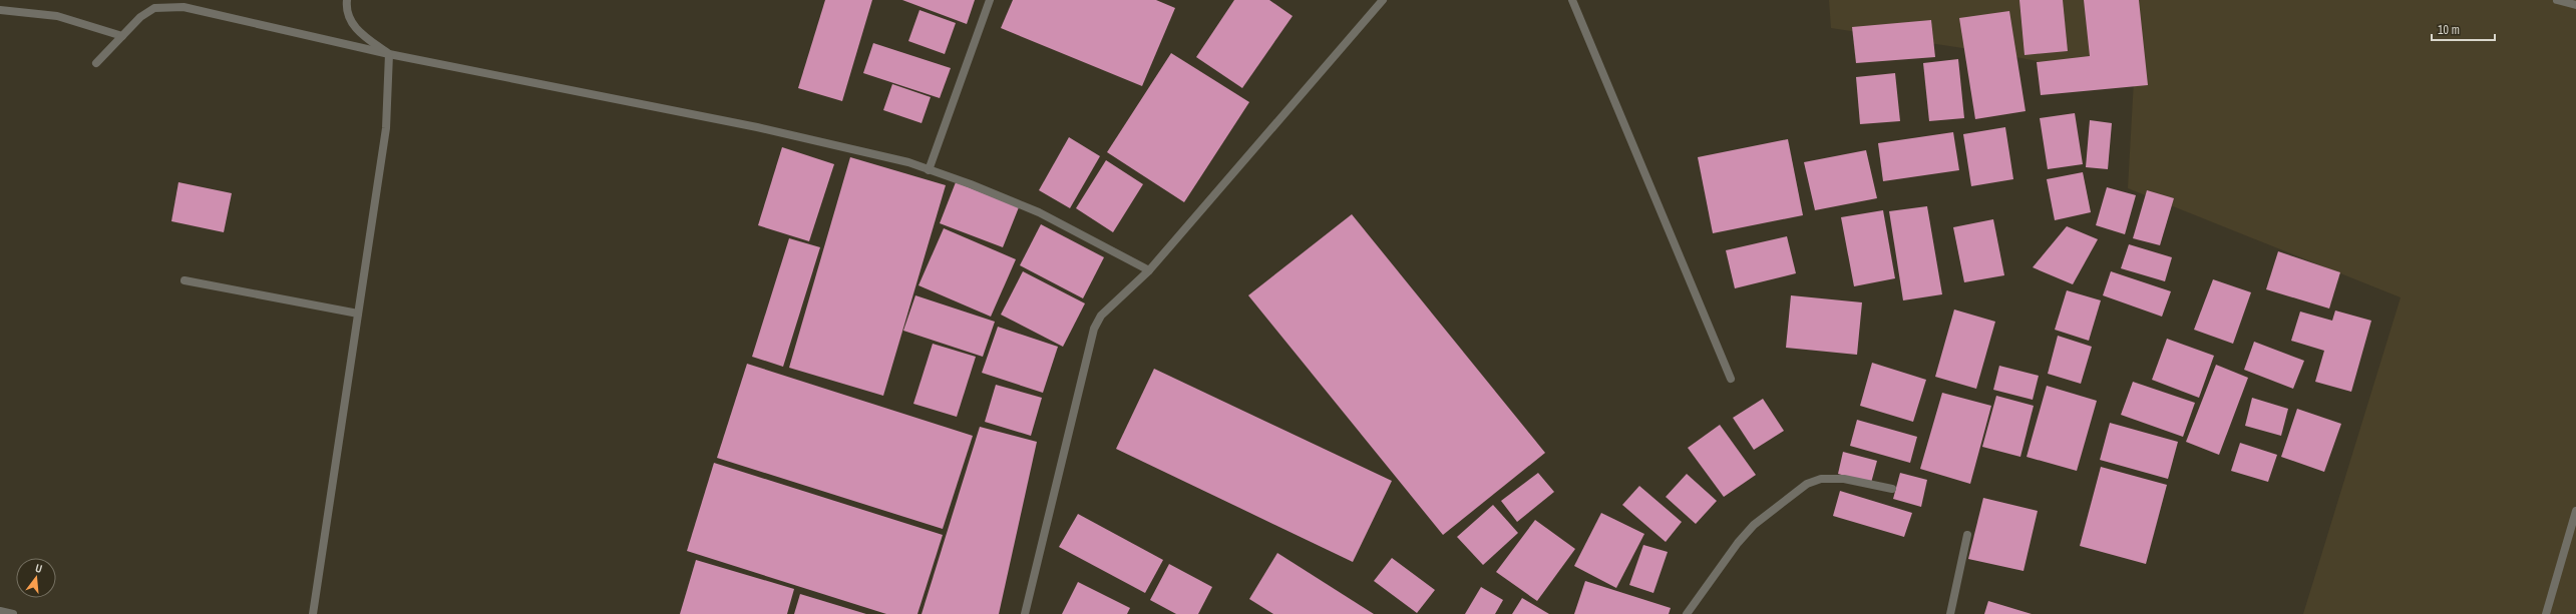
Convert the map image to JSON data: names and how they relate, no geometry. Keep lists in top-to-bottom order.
{
  "scale_bar": "10 m",
  "north": "top"
}
